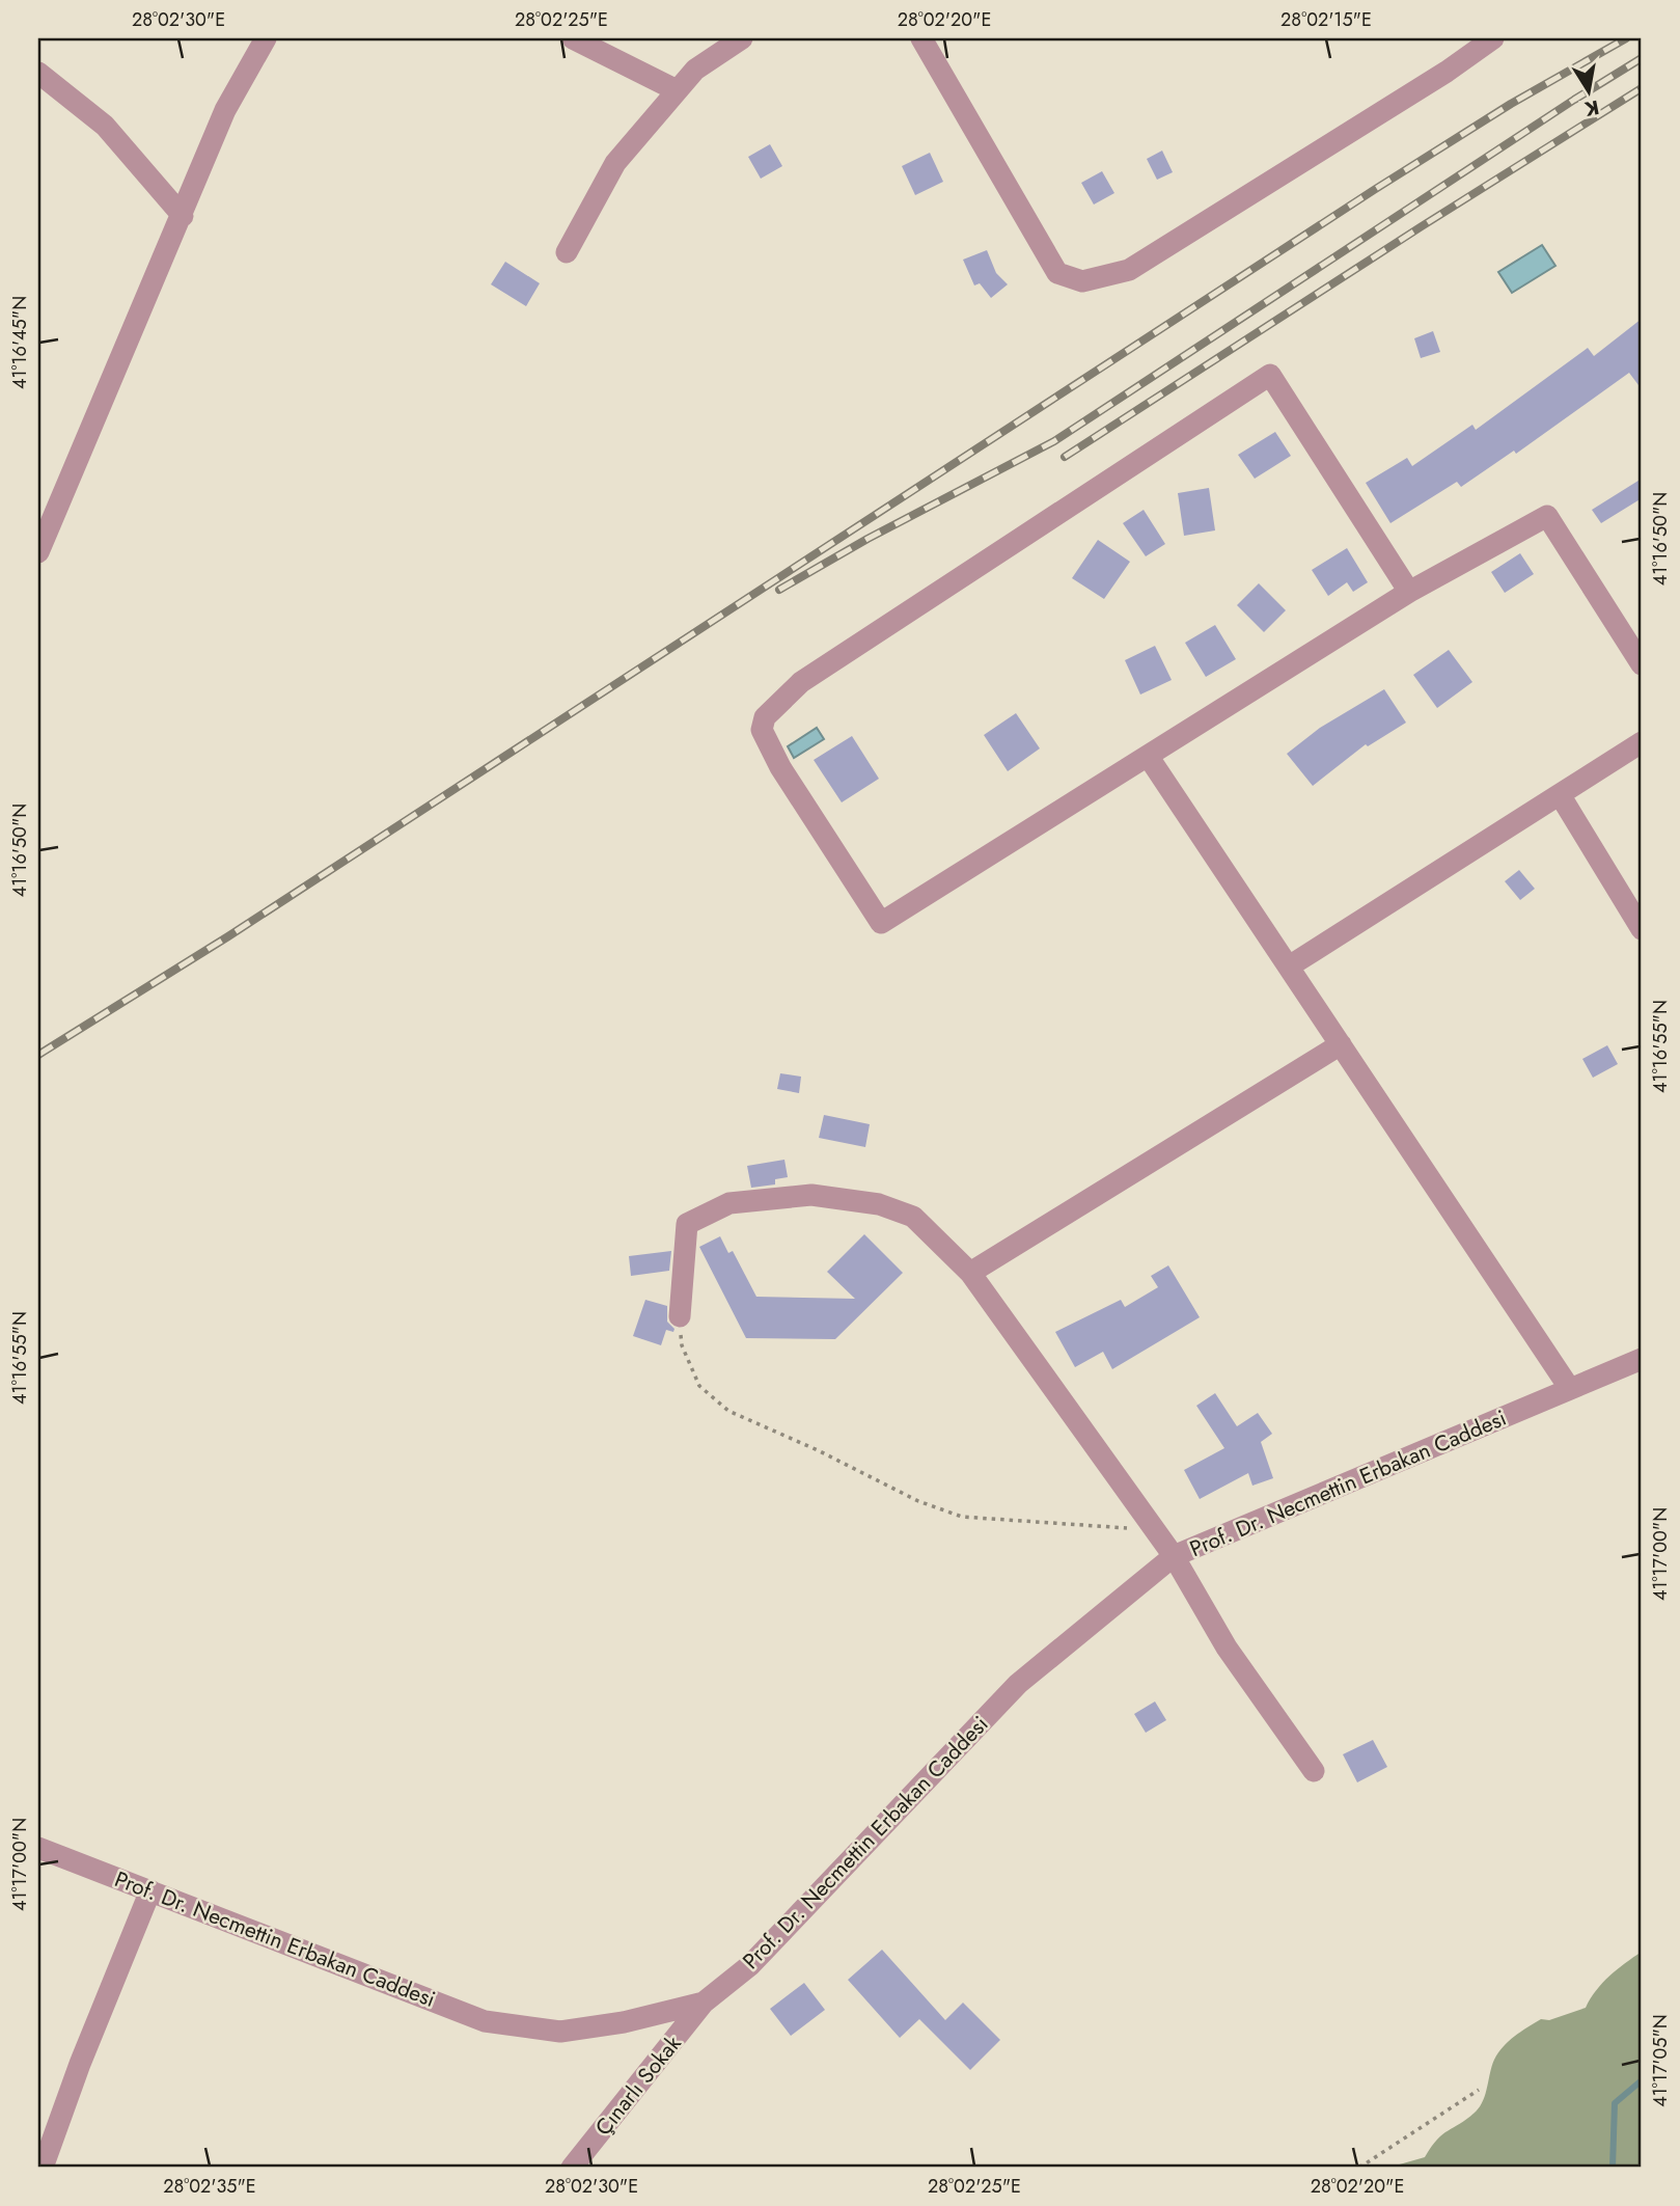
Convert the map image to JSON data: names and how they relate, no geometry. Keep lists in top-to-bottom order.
{
  "streets": {
    "street": ["Prof. Dr. Necmettin Erbakan Caddesi", "Çınarlı Sokak"]
  },
  "crossings": [
    ["Prof. Dr. Necmettin Erbakan Caddesi", "Çınarlı Sokak"]
  ],
  "north": "bottom",
  "coordinates": [
    "28°02'30\"E",
    "28°02'25\"E",
    "28°02'20\"E",
    "28°02'15\"E",
    "41°16'45\"N",
    "41°16'50\"N",
    "41°16'55\"N",
    "41°17'00\"N",
    "41°17'05\"N",
    "28°02'35\"E"
  ]
}
